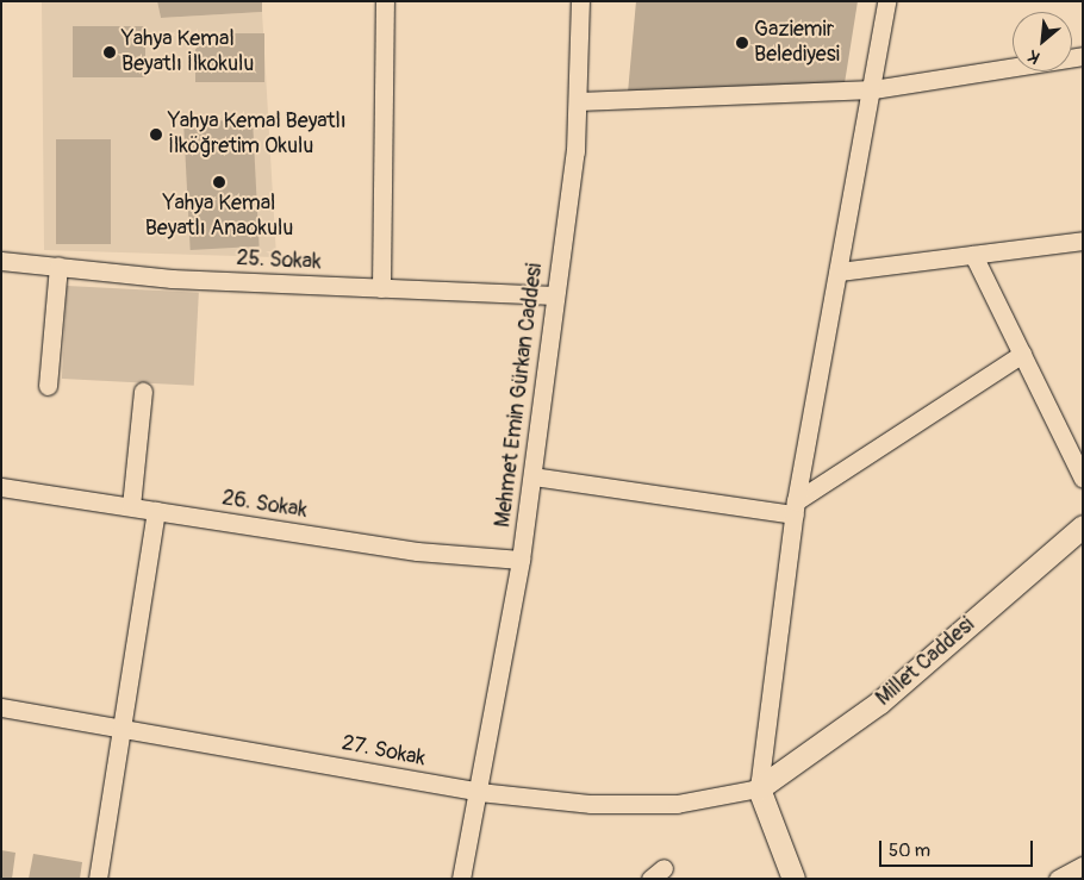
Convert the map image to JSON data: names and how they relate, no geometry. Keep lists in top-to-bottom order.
{
  "streets": {
    "street": [
      "25. Sokak",
      "Mehmet Emin Gürkan Caddesi",
      "26. Sokak",
      "Millet Caddesi",
      "27. Sokak"
    ]
  },
  "crossings": [
    ["25. Sokak", "Mehmet Emin Gürkan Caddesi"],
    ["Mehmet Emin Gürkan Caddesi", "26. Sokak"],
    ["Mehmet Emin Gürkan Caddesi", "27. Sokak"],
    ["Millet Caddesi", "27. Sokak"]
  ],
  "places": [
    "Gaziemir Belediyesi",
    "Yahya Kemal Beyatlı İlkokulu",
    "Yahya Kemal Beyatlı İlköğretim Okulu",
    "Yahya Kemal Beyatlı Anaokulu"
  ],
  "scale_bar": "50 m",
  "north": "bottom left"
}
